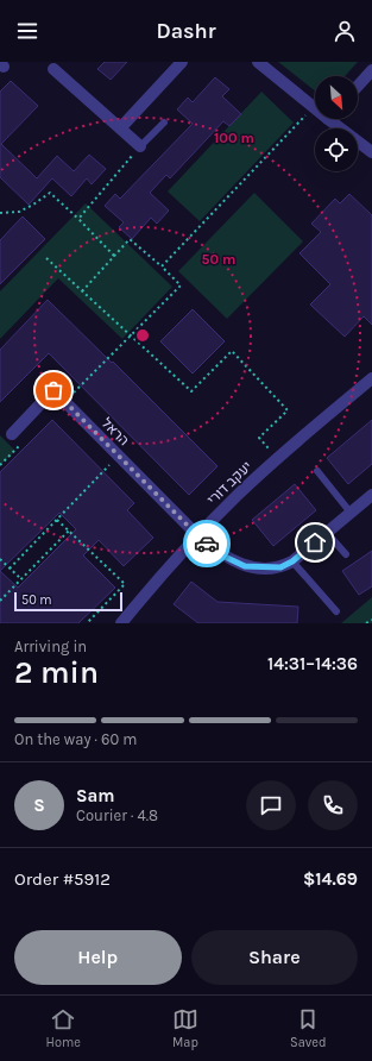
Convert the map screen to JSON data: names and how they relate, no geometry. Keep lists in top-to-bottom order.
{
  "streets": {
    "street": ["הראל", "יעקב דורי"]
  },
  "crossings": [
    ["הראל", "יעקב דורי"]
  ],
  "scale_bar": "50 m",
  "north": "bottom right",
  "page": {
    "header": "Dashr",
    "scale": "50 m",
    "heading": ["2 min", "Arriving in", "14:31–14:36"],
    "panel": [
      "Sam",
      "Courier · 4.8",
      "Order #5912",
      "$14.69"
    ],
    "bar": "On the way · 60 m",
    "round": "S",
    "buttons": ["Help", "Share"],
    "tabs": ["Home", "Map", "Saved"]
  },
  "rings": ["100 m", "50 m"]
}
